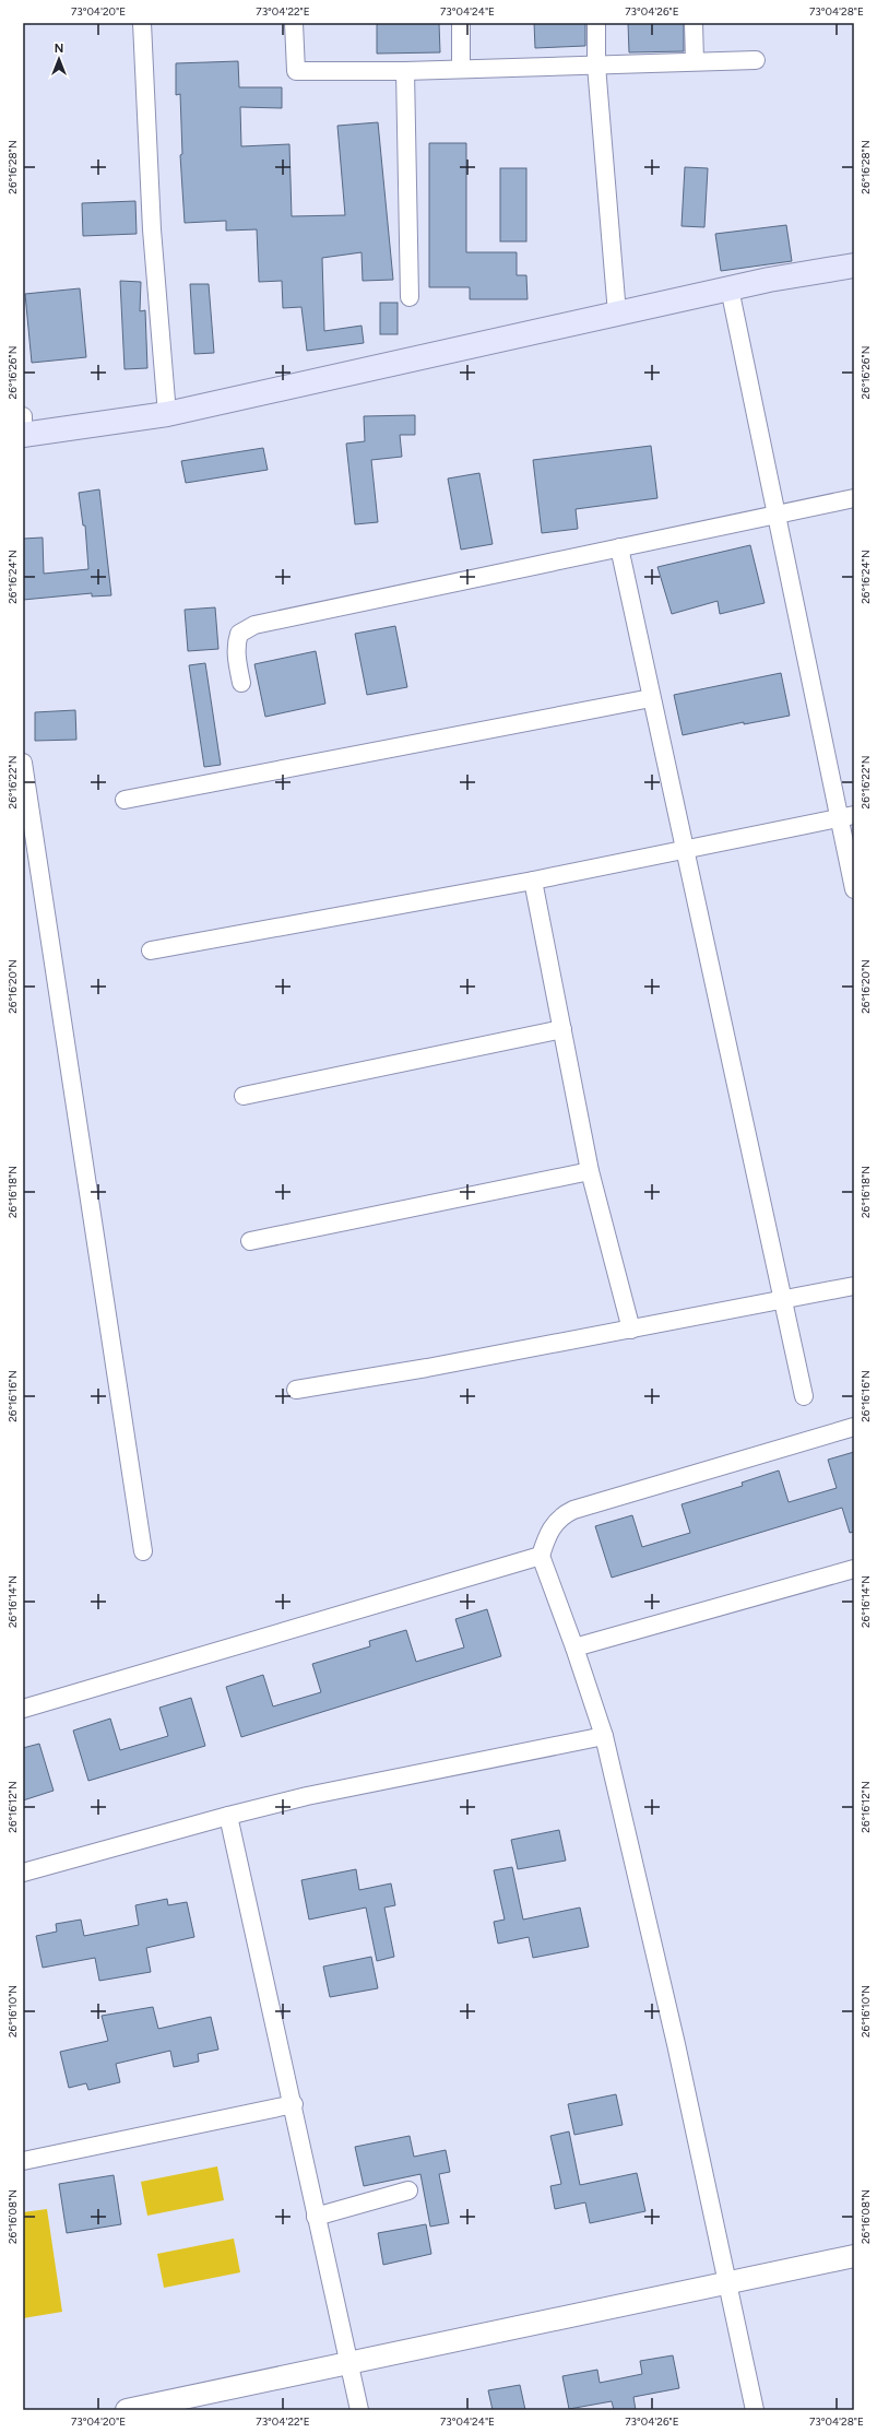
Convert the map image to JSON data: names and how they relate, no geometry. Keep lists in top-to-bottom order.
{
  "north": "top",
  "coordinates": [
    "73°04'20\"E",
    "73°04'22\"E",
    "73°04'24\"E",
    "73°04'26\"E",
    "73°04'28\"E",
    "26°16'28\"N",
    "26°16'26\"N",
    "26°16'24\"N",
    "26°16'22\"N",
    "26°16'20\"N",
    "26°16'18\"N",
    "26°16'16\"N",
    "26°16'14\"N",
    "26°16'12\"N",
    "26°16'10\"N",
    "26°16'08\"N"
  ]
}
